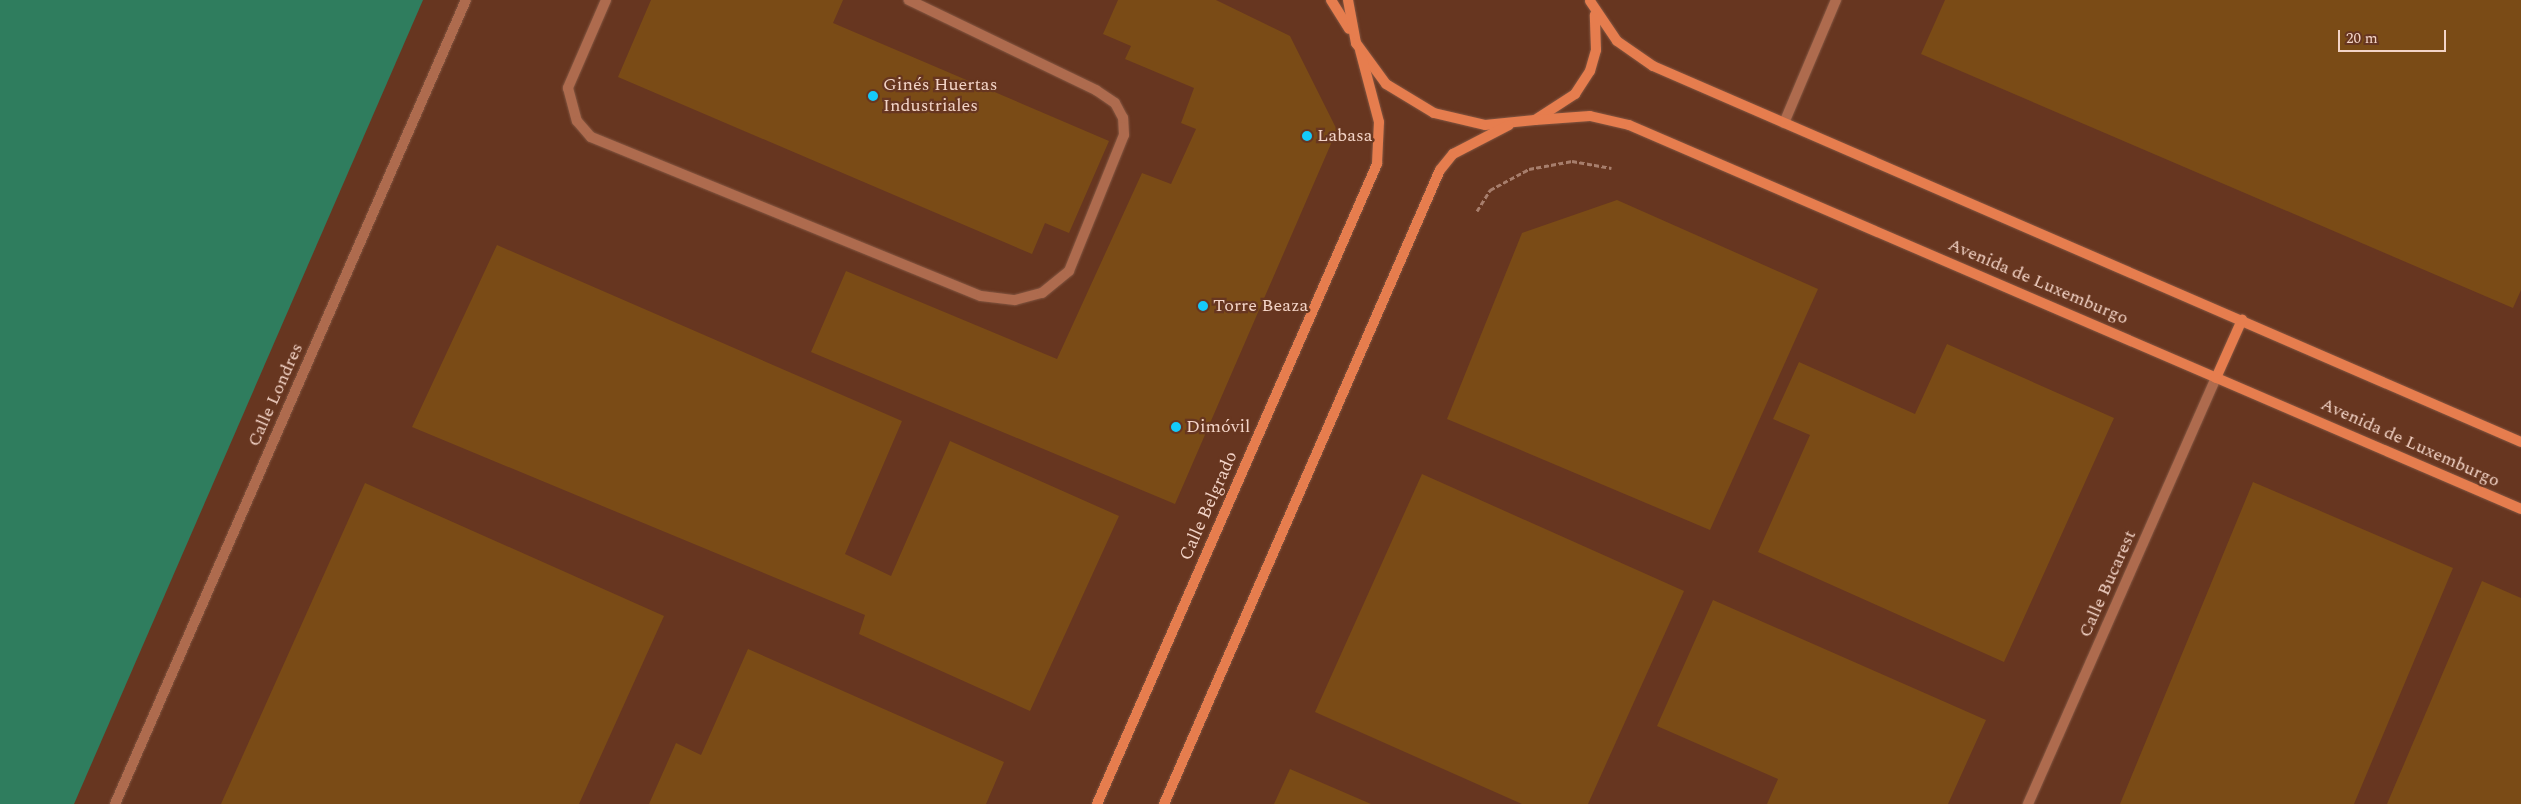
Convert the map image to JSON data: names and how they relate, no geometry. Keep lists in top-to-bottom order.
{
  "streets": {
    "main road": ["Avenida de Luxemburgo", "Calle Belgrado"],
    "street": ["Calle Londres", "Calle Bucarest"]
  },
  "crossings": [
    ["Avenida de Luxemburgo", "Calle Bucarest"]
  ],
  "places": [
    "Ginés Huertas Industriales",
    "Labasa",
    "Torre Beaza",
    "Dimóvil"
  ],
  "scale_bar": "20 m"
}
